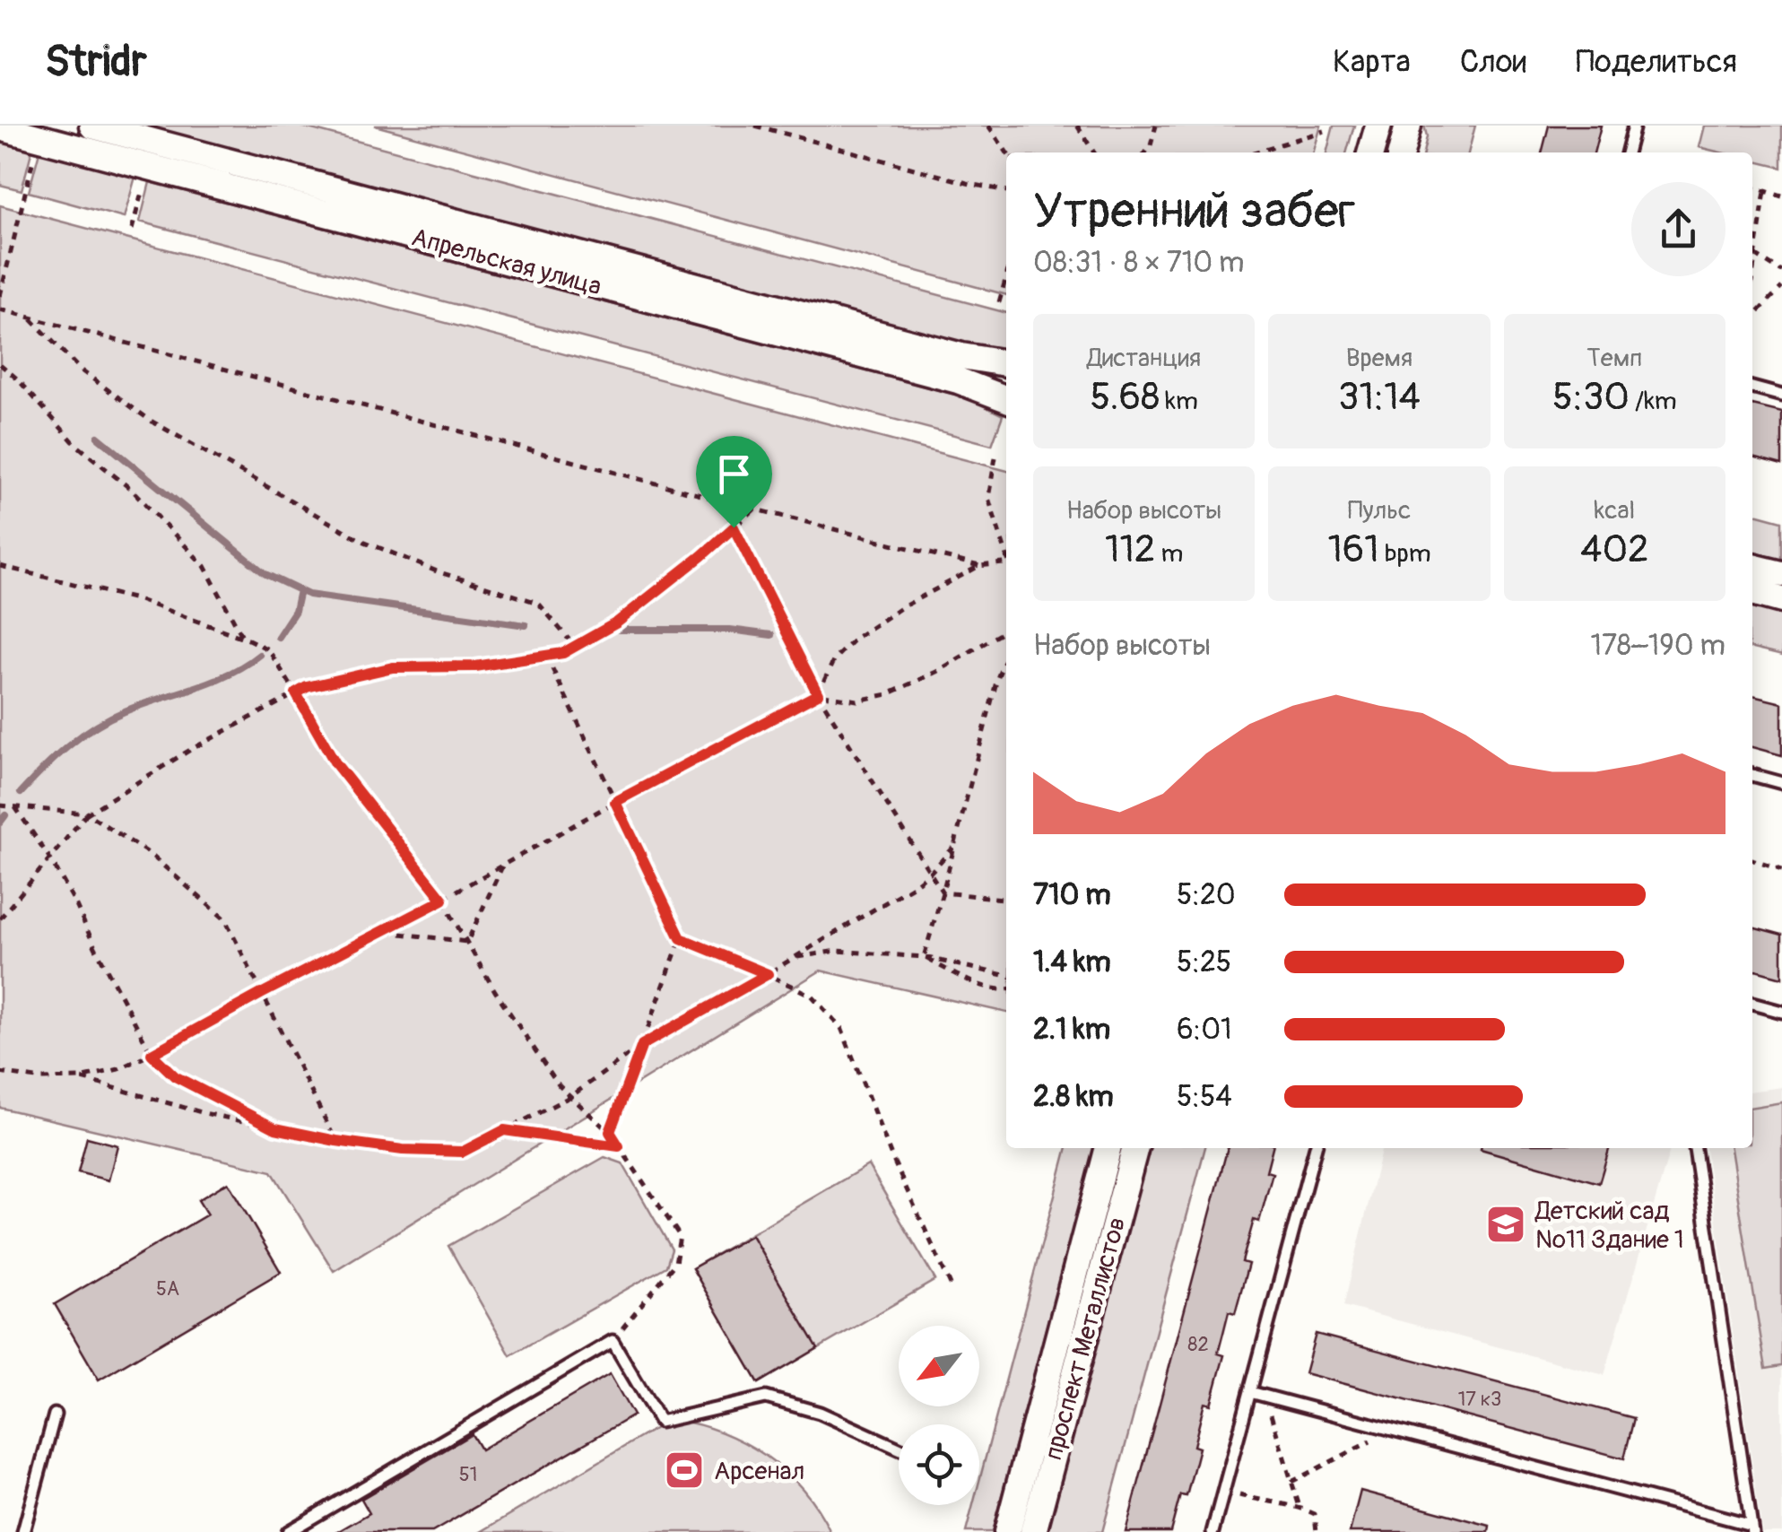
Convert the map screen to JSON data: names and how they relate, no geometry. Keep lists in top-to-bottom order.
{
  "streets": {
    "street": ["Апрельская улица", "проспект Металлистов"]
  },
  "places": {
    "school or university": ["Детский сад №11 Здание 1"],
    "sports": ["Арсенал"]
  },
  "house_numbers": [
    "5А",
    "82",
    "17 к3",
    "51"
  ],
  "north": "bottom left",
  "page": {
    "header": "Stridr",
    "nav": ["Карта", "Слои", "Поделиться"],
    "heading": ["Утренний забег", "08:31 · 8 × 710 m"],
    "stats": [
      ["Дистанция", "5.68 km"],
      ["Время", "31:14"],
      ["Темп", "5:30 /km"],
      ["Набор высоты", "112 m"],
      ["Пульс", "161 bpm"],
      ["kcal", "402"]
    ],
    "chart": ["Набор высоты", "178–190 m"],
    "list": [
      {
        "name": "710 m",
        "note": "5:20"
      },
      {
        "name": "1.4 km",
        "note": "5:25"
      },
      {
        "name": "2.1 km",
        "note": "6:01"
      },
      {
        "name": "2.8 km",
        "note": "5:54"
      }
    ]
  }
}
